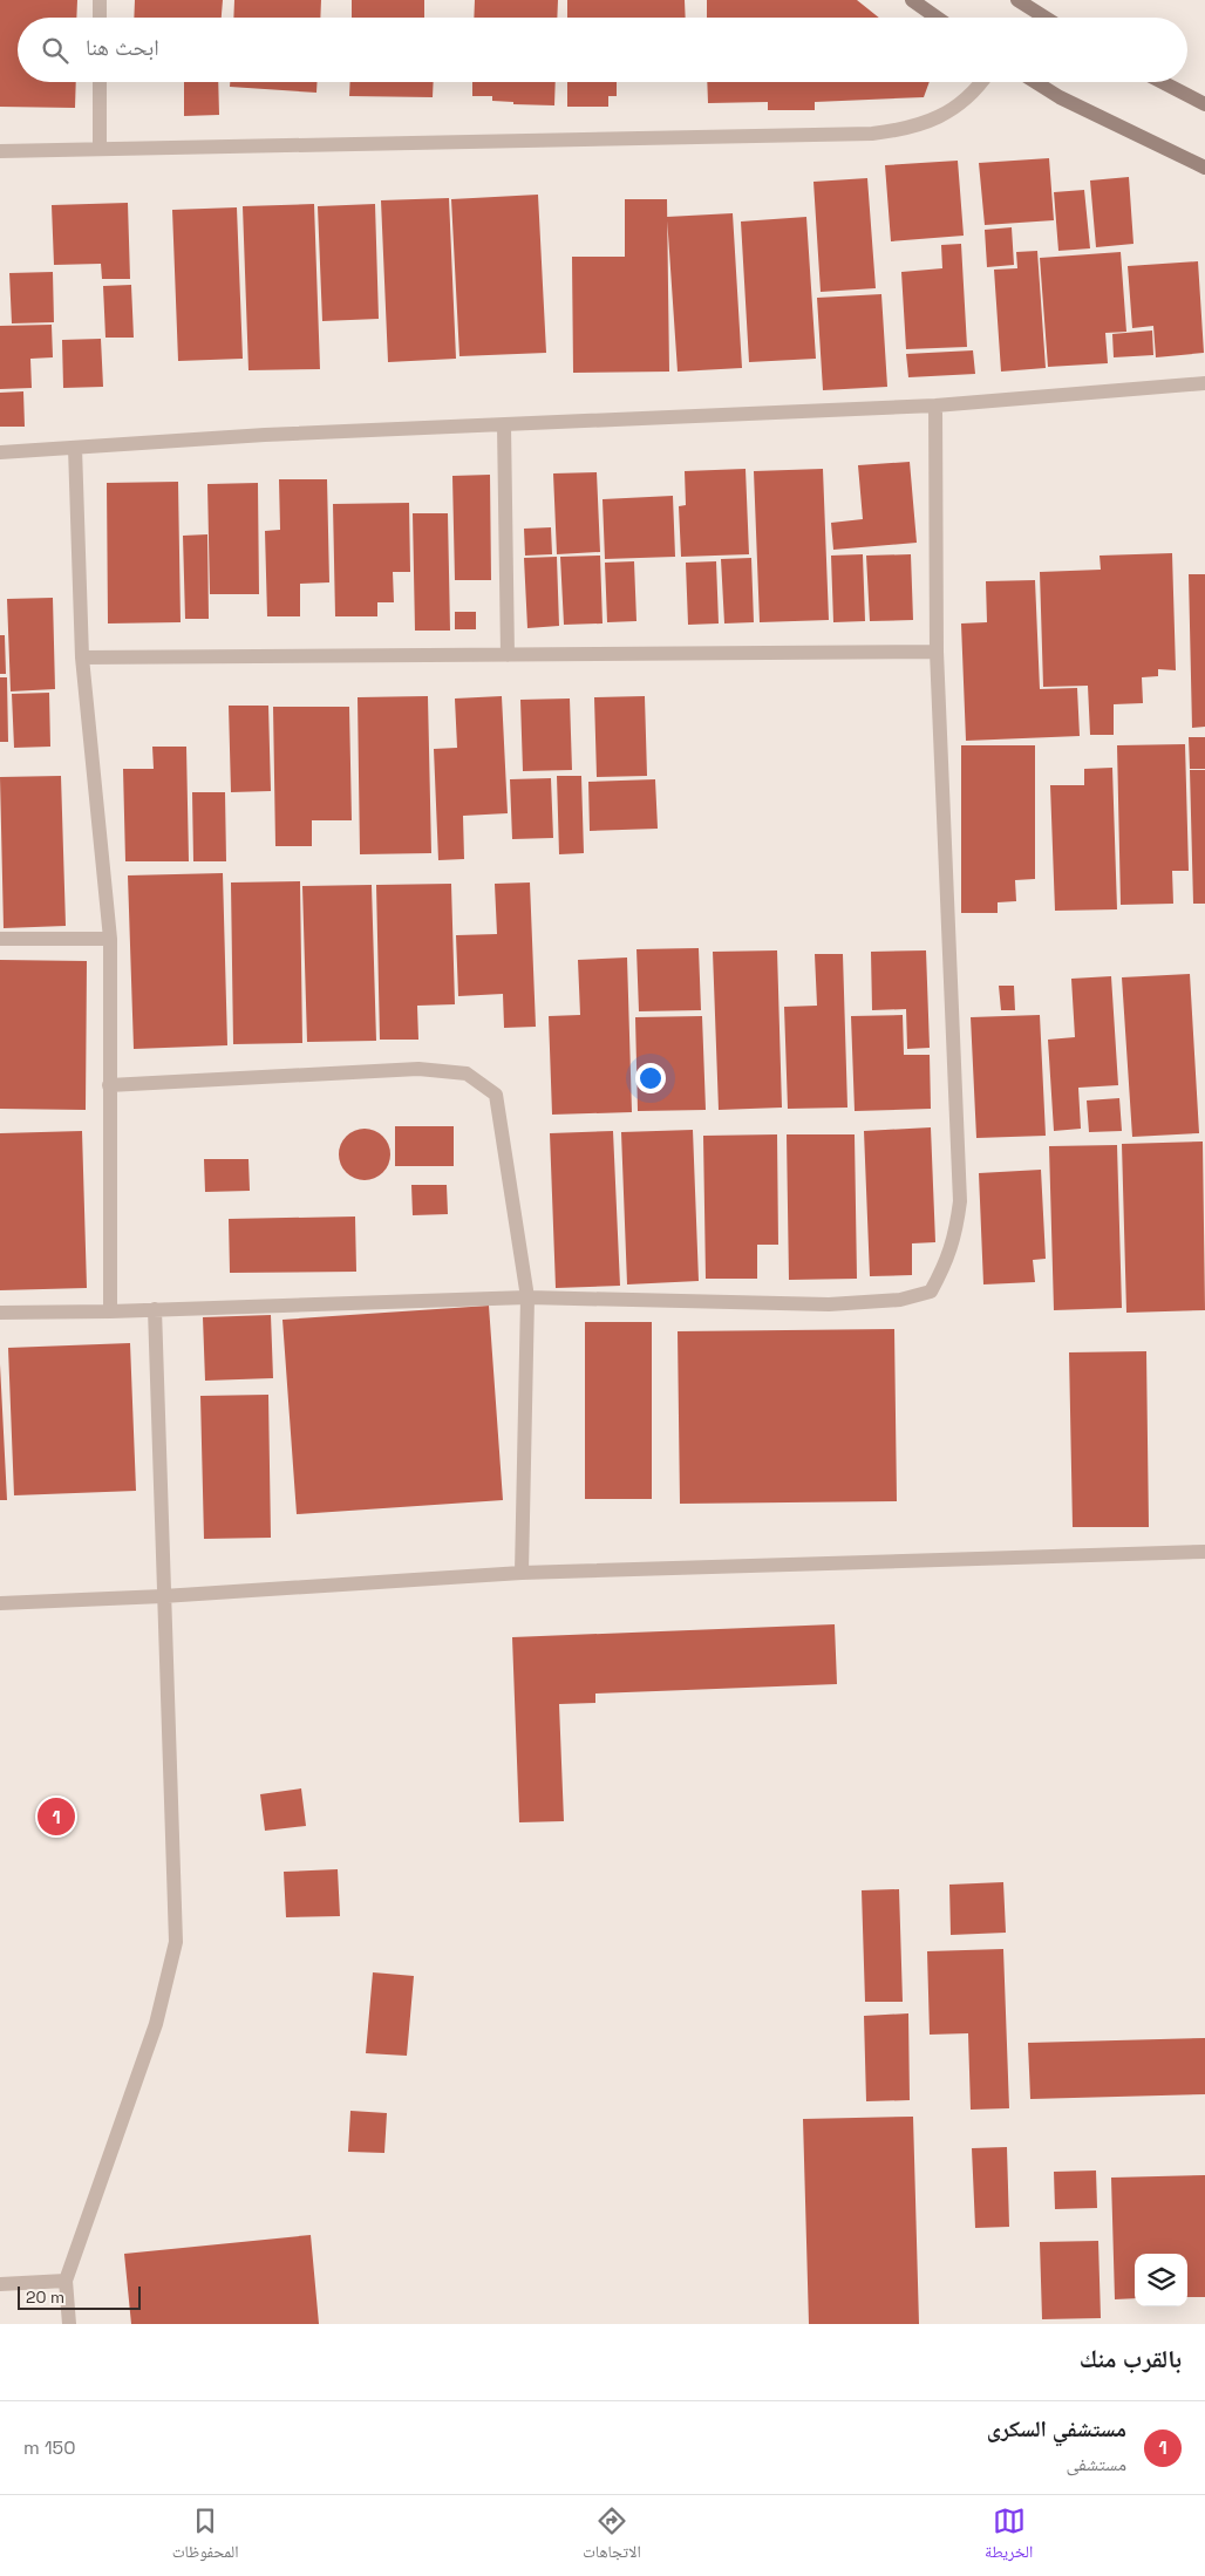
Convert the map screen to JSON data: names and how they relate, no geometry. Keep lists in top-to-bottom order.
{
  "scale_bar": "20 m",
  "page": {
    "search": "ابحث هنا",
    "pins": "1",
    "scale": "20 m",
    "heading": "بالقرب منك",
    "list": [
      {
        "mark": "1",
        "name": "مستشفي السكرى",
        "note": "مستشفى",
        "value": "150 m"
      }
    ],
    "nav": ["الخريطة", "الاتجاهات", "المحفوظات"]
  }
}
